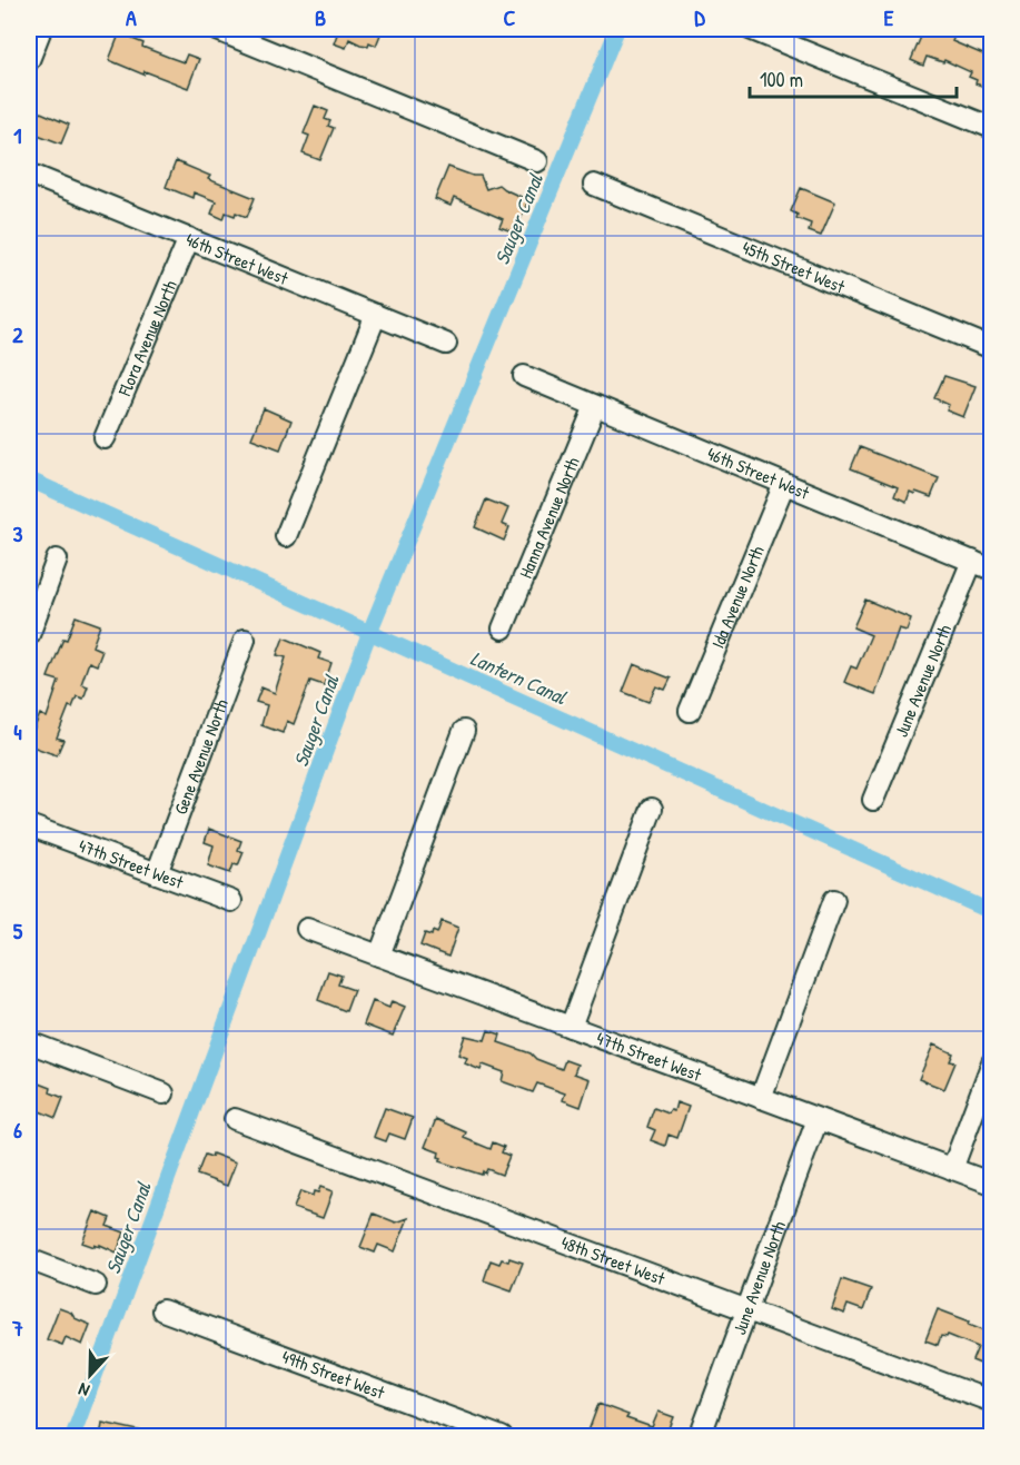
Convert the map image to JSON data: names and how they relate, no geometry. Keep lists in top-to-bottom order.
{
  "streets": {
    "street": [
      "46th Street West",
      "45th Street West",
      "Flora Avenue North",
      "Hanna Avenue North",
      "Ida Avenue North",
      "June Avenue North",
      "Gene Avenue North",
      "47th Street West",
      "48th Street West",
      "49th Street West"
    ]
  },
  "crossings": [
    ["46th Street West", "Flora Avenue North"],
    ["46th Street West", "Hanna Avenue North"],
    ["46th Street West", "Ida Avenue North"],
    ["46th Street West", "June Avenue North"],
    ["June Avenue North", "47th Street West"],
    ["June Avenue North", "48th Street West"],
    ["Gene Avenue North", "47th Street West"]
  ],
  "water": ["Sauger Canal", "Lantern Canal"],
  "scale_bar": "100 m",
  "north": "bottom",
  "grid": {
    "columns": [
      "A",
      "B",
      "C",
      "D",
      "E"
    ],
    "rows": [
      "1",
      "2",
      "3",
      "4",
      "5",
      "6",
      "7"
    ]
  }
}
